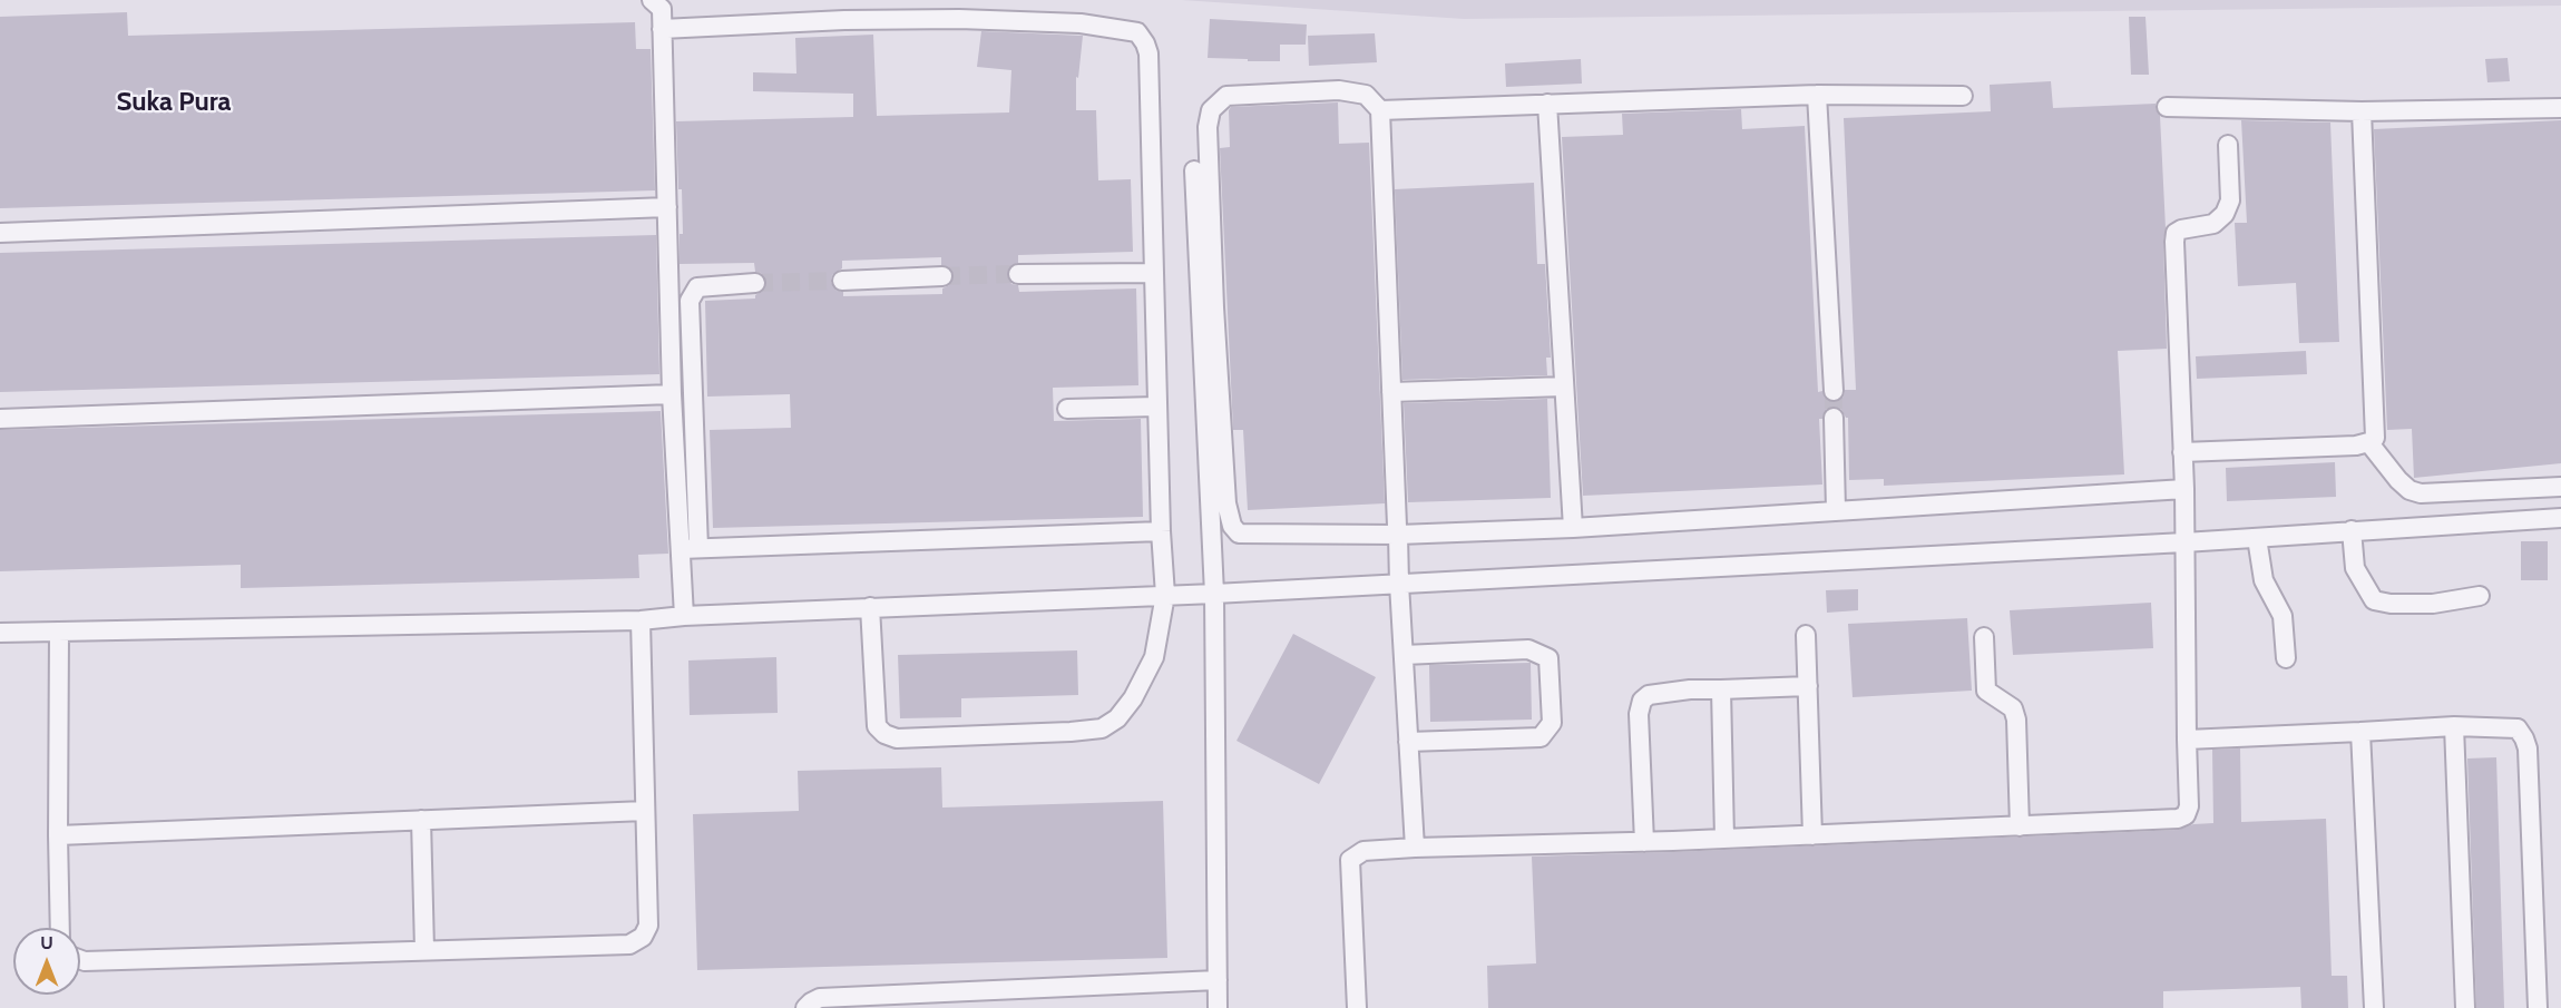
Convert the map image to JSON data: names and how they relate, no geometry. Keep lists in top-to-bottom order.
{
  "districts": ["Suka Pura"],
  "north": "top"
}
